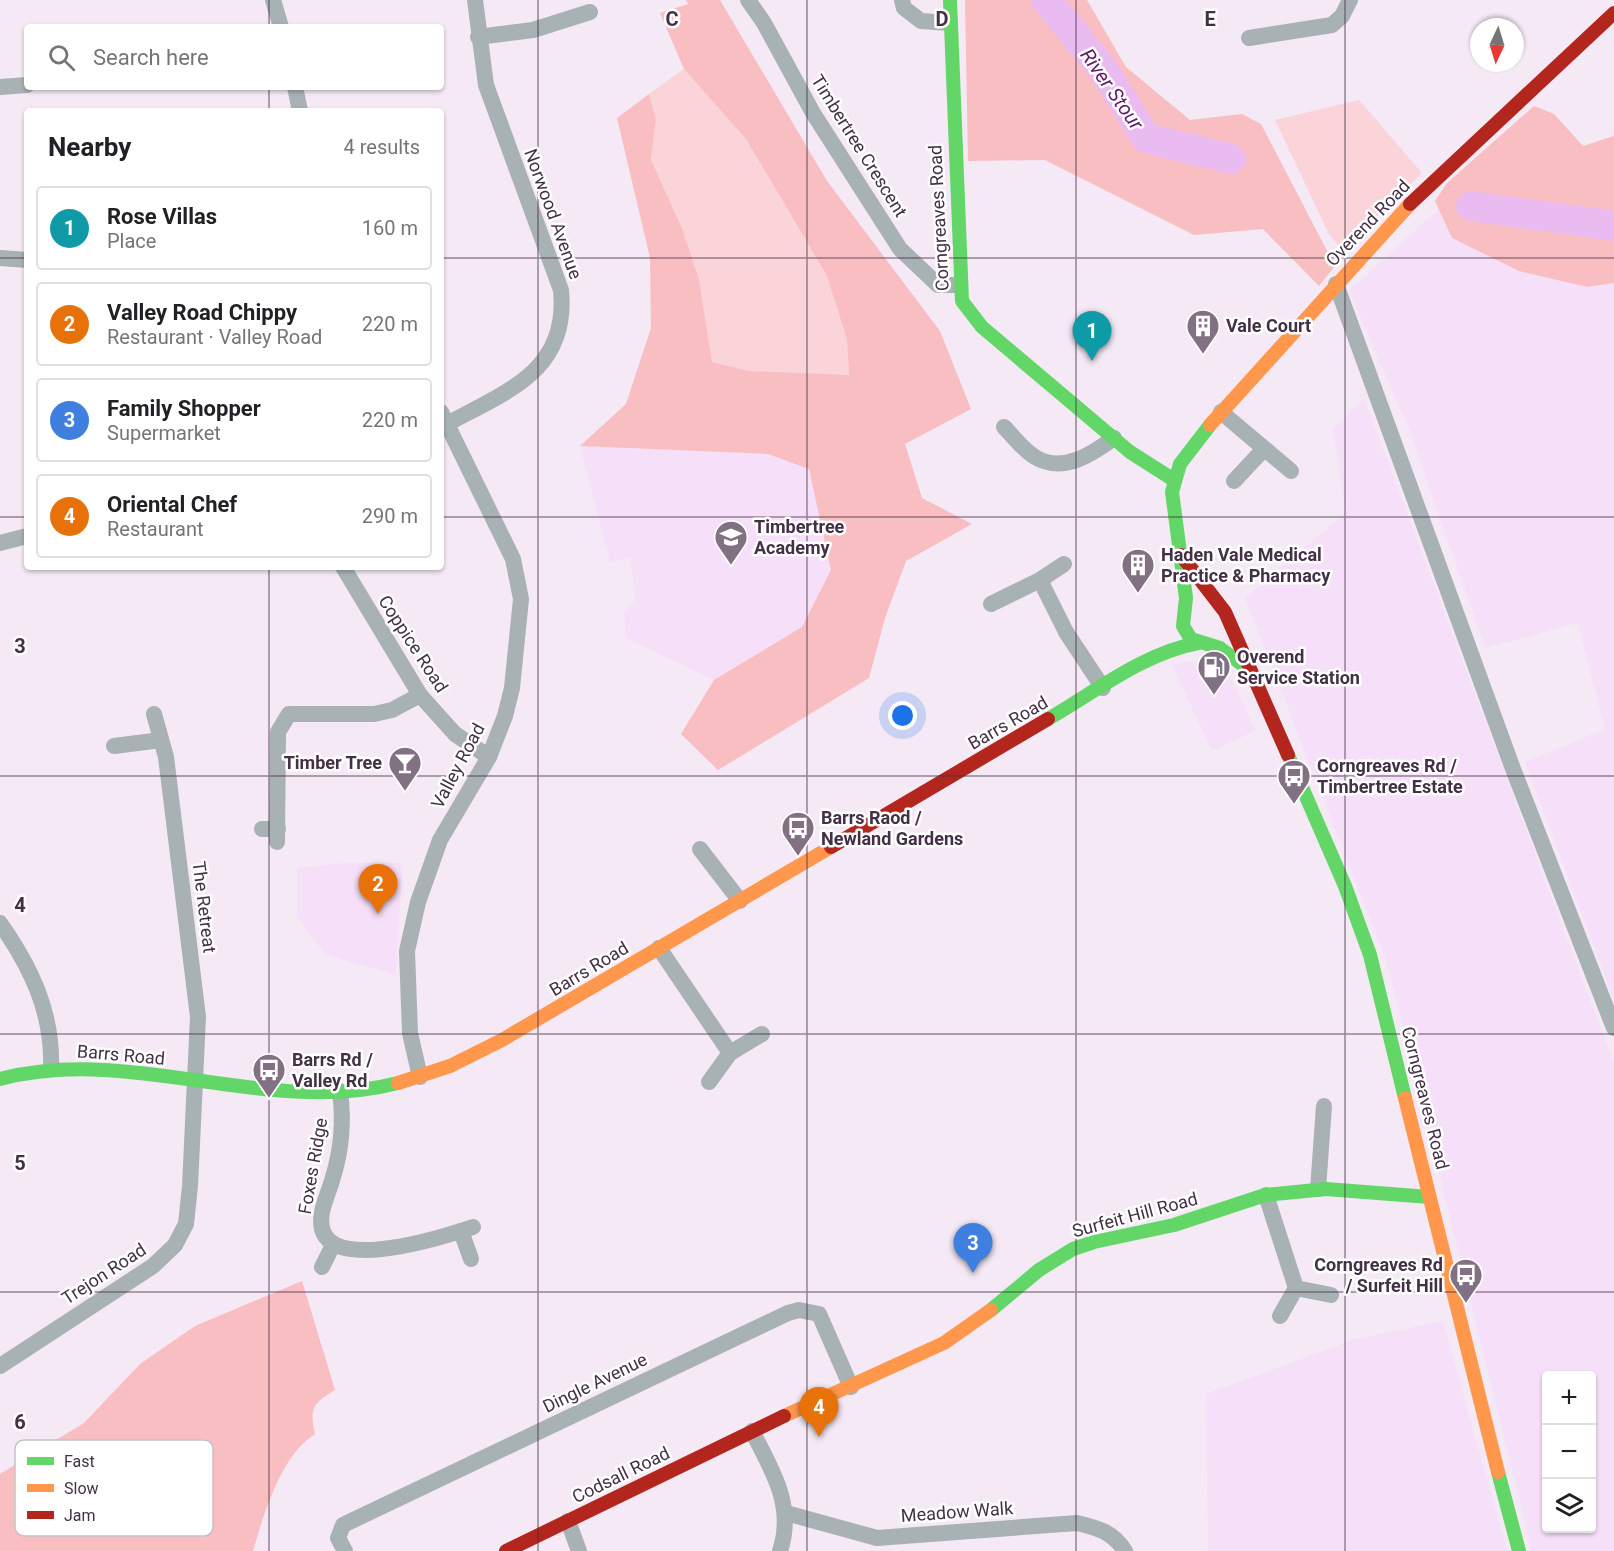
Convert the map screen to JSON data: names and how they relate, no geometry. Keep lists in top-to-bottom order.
{
  "streets": {
    "street": [
      "Timbertree Crescent",
      "Norwood Avenue",
      "Corngreaves Road",
      "Overend Road",
      "Coppice Road",
      "Barrs Road",
      "Valley Road",
      "The Retreat",
      "Foxes Ridge",
      "Surfeit Hill Road",
      "Trejon Road",
      "Dingle Avenue",
      "Codsall Road",
      "Meadow Walk"
    ]
  },
  "crossings": [
    ["Timbertree Crescent", "Corngreaves Road"],
    ["Norwood Avenue", "Valley Road"],
    ["Corngreaves Road", "Overend Road"],
    ["Corngreaves Road", "Barrs Road"],
    ["Corngreaves Road", "Surfeit Hill Road"],
    ["Coppice Road", "Valley Road"],
    ["Barrs Road", "Valley Road"],
    ["Barrs Road", "The Retreat"],
    ["Barrs Road", "Foxes Ridge"],
    ["Barrs Road", "Trejon Road"],
    ["The Retreat", "Trejon Road"],
    ["Surfeit Hill Road", "Dingle Avenue"],
    ["Surfeit Hill Road", "Codsall Road"]
  ],
  "water": ["River Stour"],
  "places": {
    "building": ["Vale Court", "Haden Vale Medical Practice & Pharmacy"],
    "school or university": ["Timbertree Academy"],
    "fuel station": ["Overend Service Station"],
    "bar": ["Timber Tree"],
    "bus stop": [
      "Corngreaves Rd / Timbertree Estate",
      "Barrs Raod / Newland Gardens",
      "Barrs Rd / Valley Rd",
      "Corngreaves Rd / Surfeit Hill"
    ]
  },
  "legend": ["Fast", "Slow", "Jam"],
  "north": "bottom",
  "page": {
    "search": "Search here",
    "heading": ["Nearby", "4 results"],
    "list": [
      {
        "mark": "1",
        "name": "Rose Villas",
        "note": "Place",
        "value": "160 m"
      },
      {
        "mark": "2",
        "name": "Valley Road Chippy",
        "note": "Restaurant · Valley Road",
        "value": "220 m"
      },
      {
        "mark": "3",
        "name": "Family Shopper",
        "note": "Supermarket",
        "value": "220 m"
      },
      {
        "mark": "4",
        "name": "Oriental Chef",
        "note": "Restaurant",
        "value": "290 m"
      }
    ],
    "pins": [
      "1",
      "2",
      "3",
      "4"
    ],
    "map_buttons": ["+", "−"]
  },
  "grid": {
    "columns": ["C", "D", "E"],
    "rows": [
      "3",
      "4",
      "5",
      "6"
    ]
  }
}
